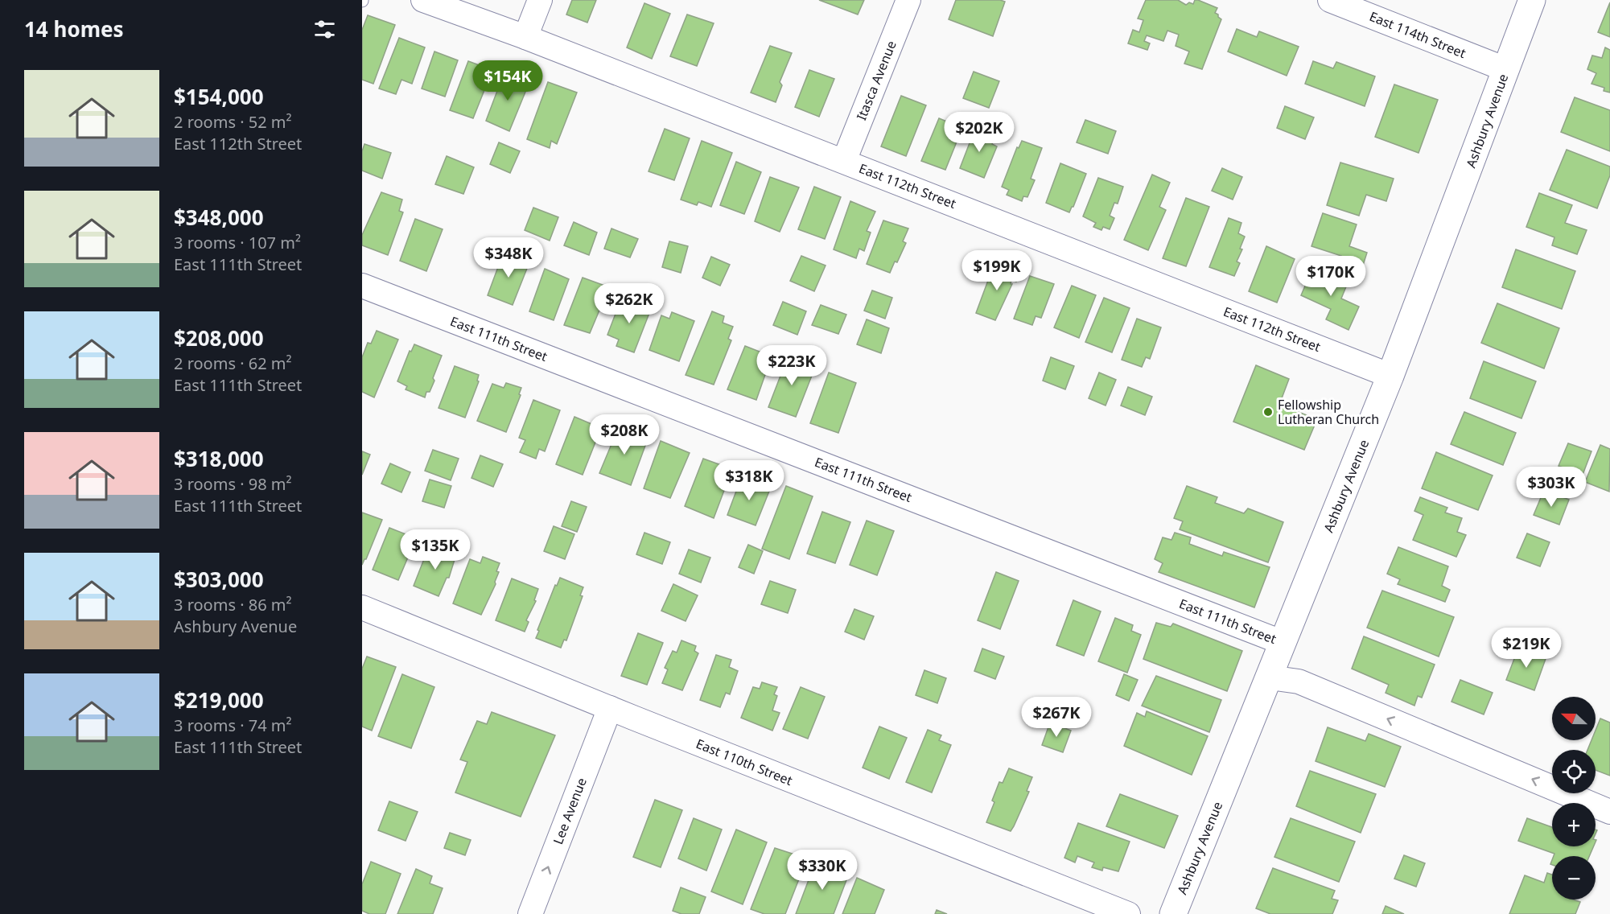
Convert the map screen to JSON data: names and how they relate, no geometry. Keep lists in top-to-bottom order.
{
  "streets": {
    "street": [
      "East 114th Street",
      "Itasca Avenue",
      "Ashbury Avenue",
      "East 112th Street",
      "East 111th Street",
      "East 110th Street",
      "Lee Avenue"
    ]
  },
  "crossings": [
    ["East 114th Street", "Ashbury Avenue"],
    ["Itasca Avenue", "East 112th Street"],
    ["Ashbury Avenue", "East 112th Street"],
    ["Ashbury Avenue", "East 111th Street"],
    ["East 110th Street", "Lee Avenue"]
  ],
  "one_way": ["Lee Avenue"],
  "places": ["Fellowship Lutheran Church"],
  "north": "left",
  "page": {
    "heading": "14 homes",
    "list": [
      {
        "name": "$154,000",
        "note": "2 rooms · 52 m² · East 112th Street"
      },
      {
        "name": "$348,000",
        "note": "3 rooms · 107 m² · East 111th Street"
      },
      {
        "name": "$208,000",
        "note": "2 rooms · 62 m² · East 111th Street"
      },
      {
        "name": "$318,000",
        "note": "3 rooms · 98 m² · East 111th Street"
      },
      {
        "name": "$303,000",
        "note": "3 rooms · 86 m² · Ashbury Avenue"
      },
      {
        "name": "$219,000",
        "note": "3 rooms · 74 m² · East 111th Street"
      }
    ],
    "price": [
      "$154K",
      "$202K",
      "$348K",
      "$199K",
      "$170K",
      "$262K",
      "$223K",
      "$208K",
      "$318K",
      "$303K",
      "$135K",
      "$219K",
      "$267K",
      "$330K"
    ],
    "map_buttons": ["+", "−"]
  }
}
